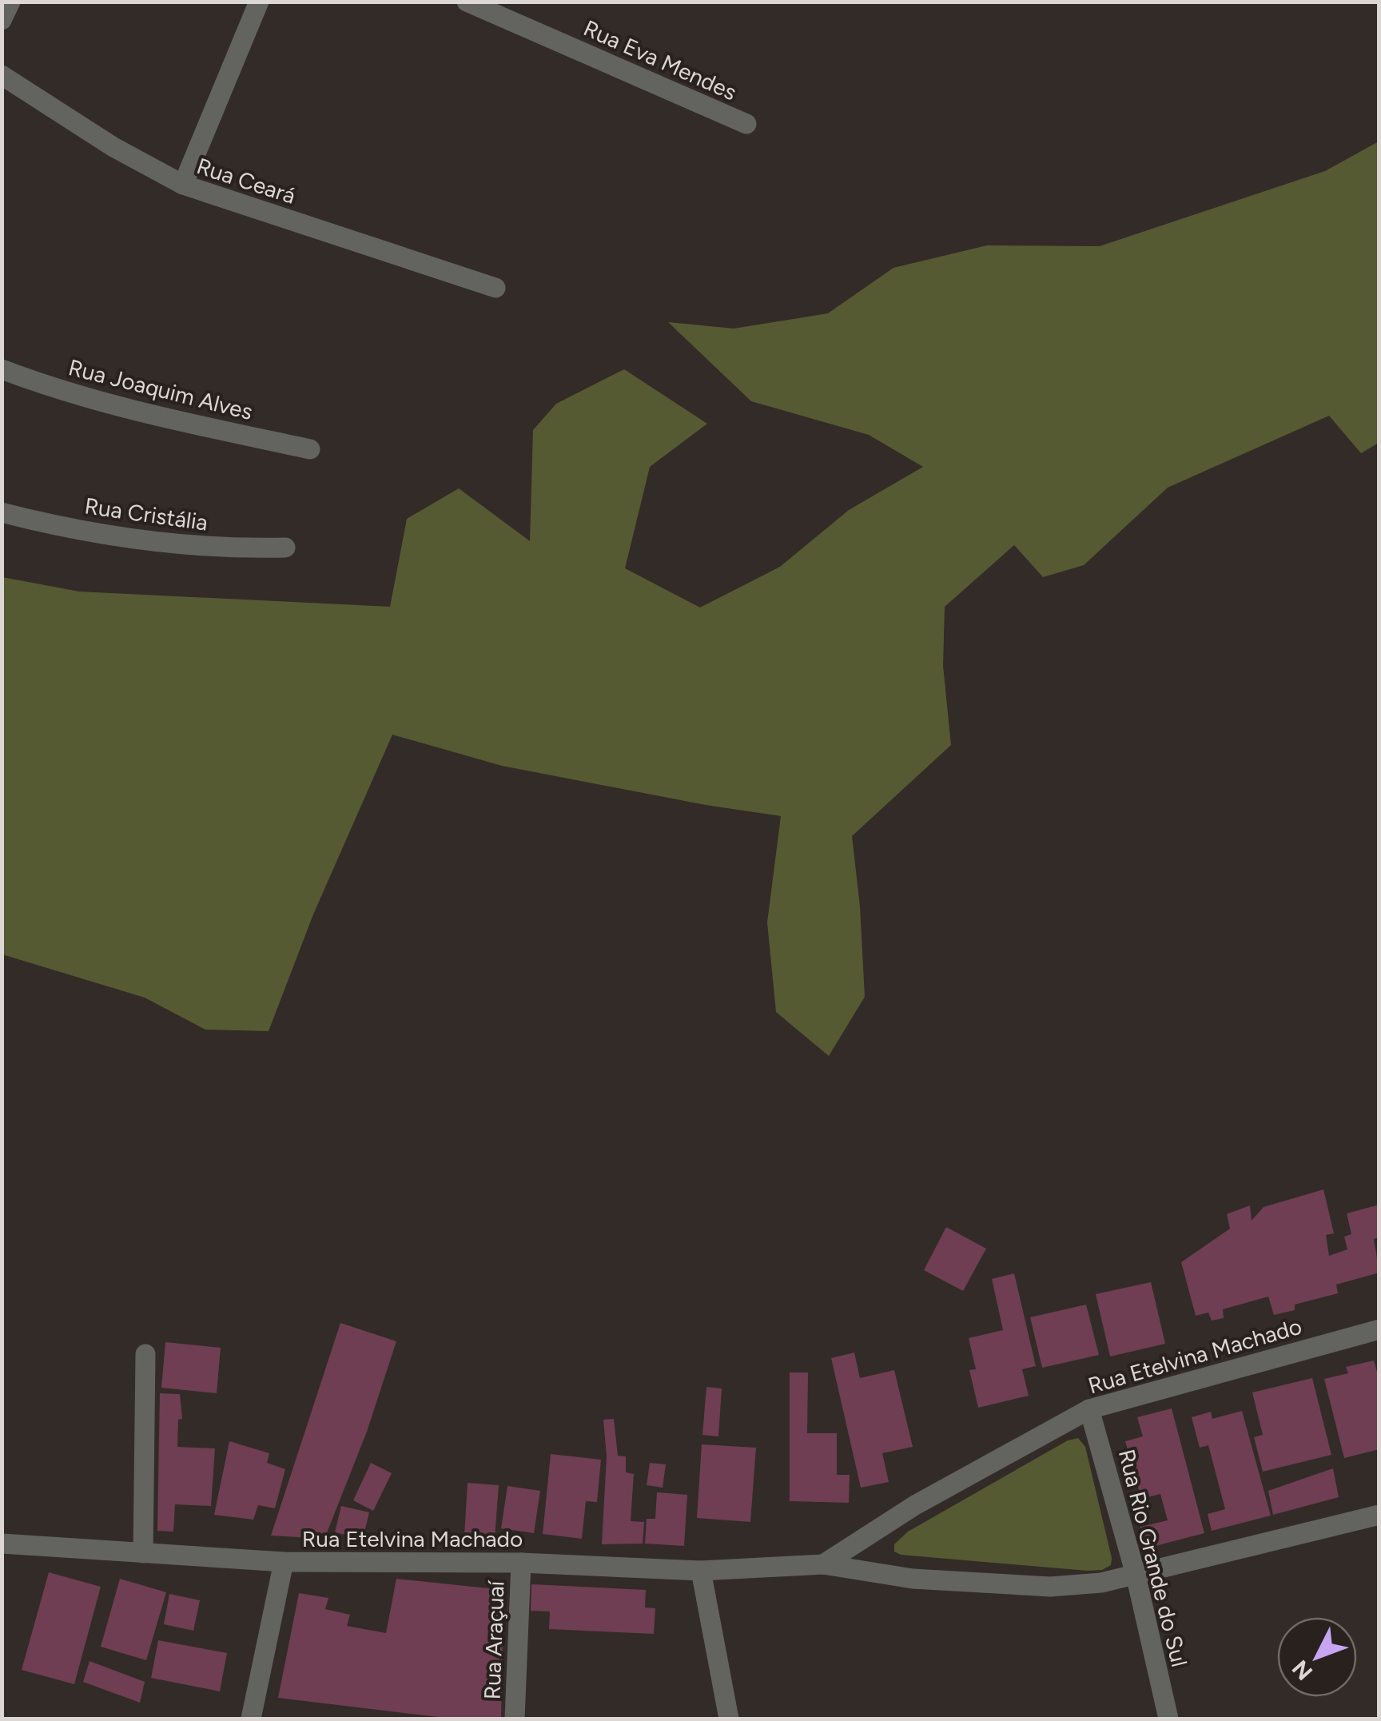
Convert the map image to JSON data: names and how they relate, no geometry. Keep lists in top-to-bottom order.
{
  "streets": {
    "street": [
      "Rua Eva Mendes",
      "Rua Ceará",
      "Rua Joaquim Alves",
      "Rua Cristália",
      "Rua Etelvina Machado",
      "Rua Rio Grande do Sul",
      "Rua Araçuaí"
    ]
  },
  "crossings": [
    ["Rua Etelvina Machado", "Rua Rio Grande do Sul"],
    ["Rua Etelvina Machado", "Rua Araçuaí"]
  ],
  "north": "bottom left"
}
